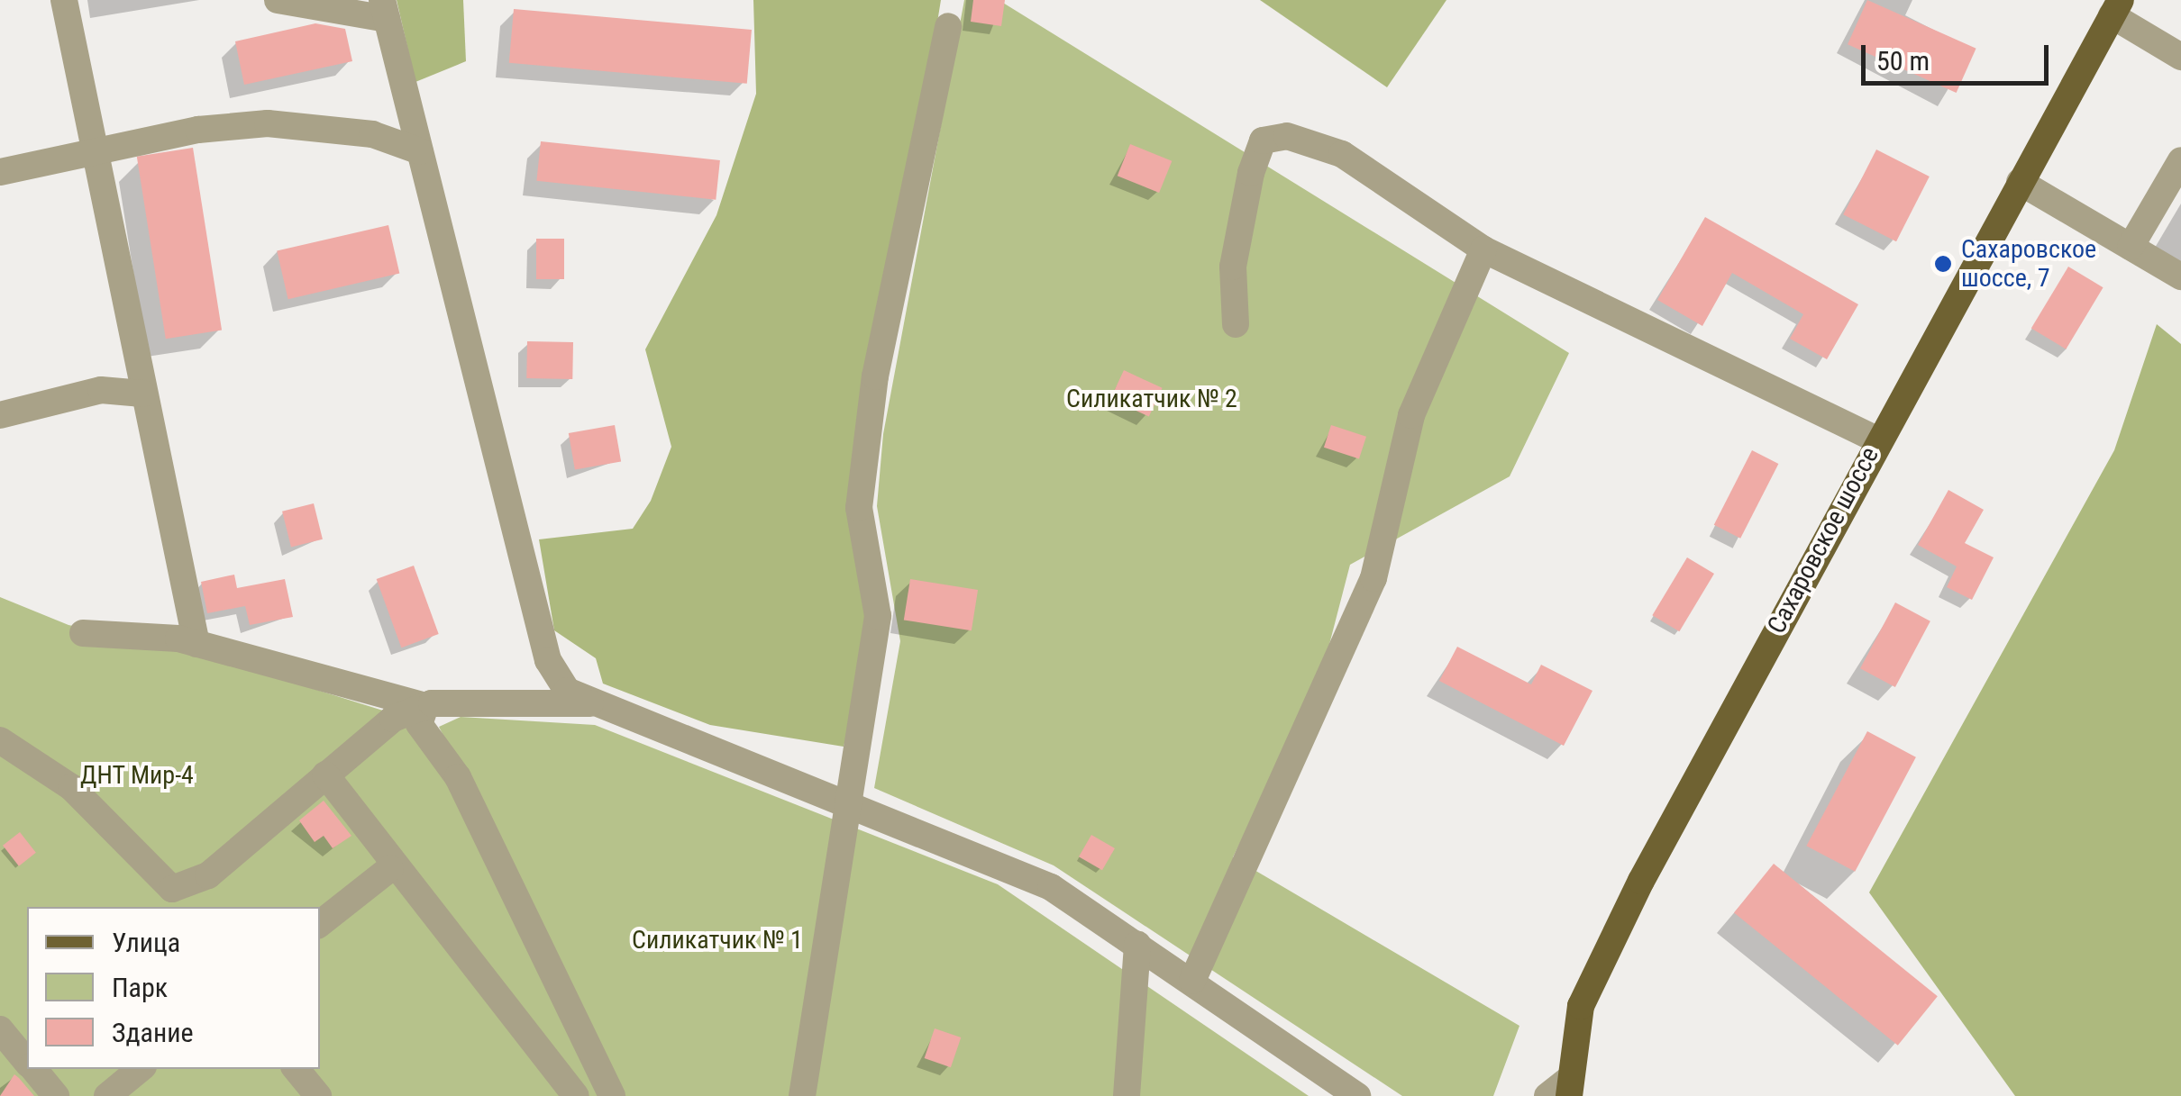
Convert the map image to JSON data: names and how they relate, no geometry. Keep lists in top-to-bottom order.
{
  "streets": {
    "main road": ["Сахаровское шоссе"]
  },
  "parks": ["Силикатчик № 2", "ДНТ Мир-4", "Силикатчик № 1"],
  "places": ["Сахаровское шоссе, 7"],
  "legend": ["Улица", "Парк", "Здание"],
  "scale_bar": "50 m"
}
